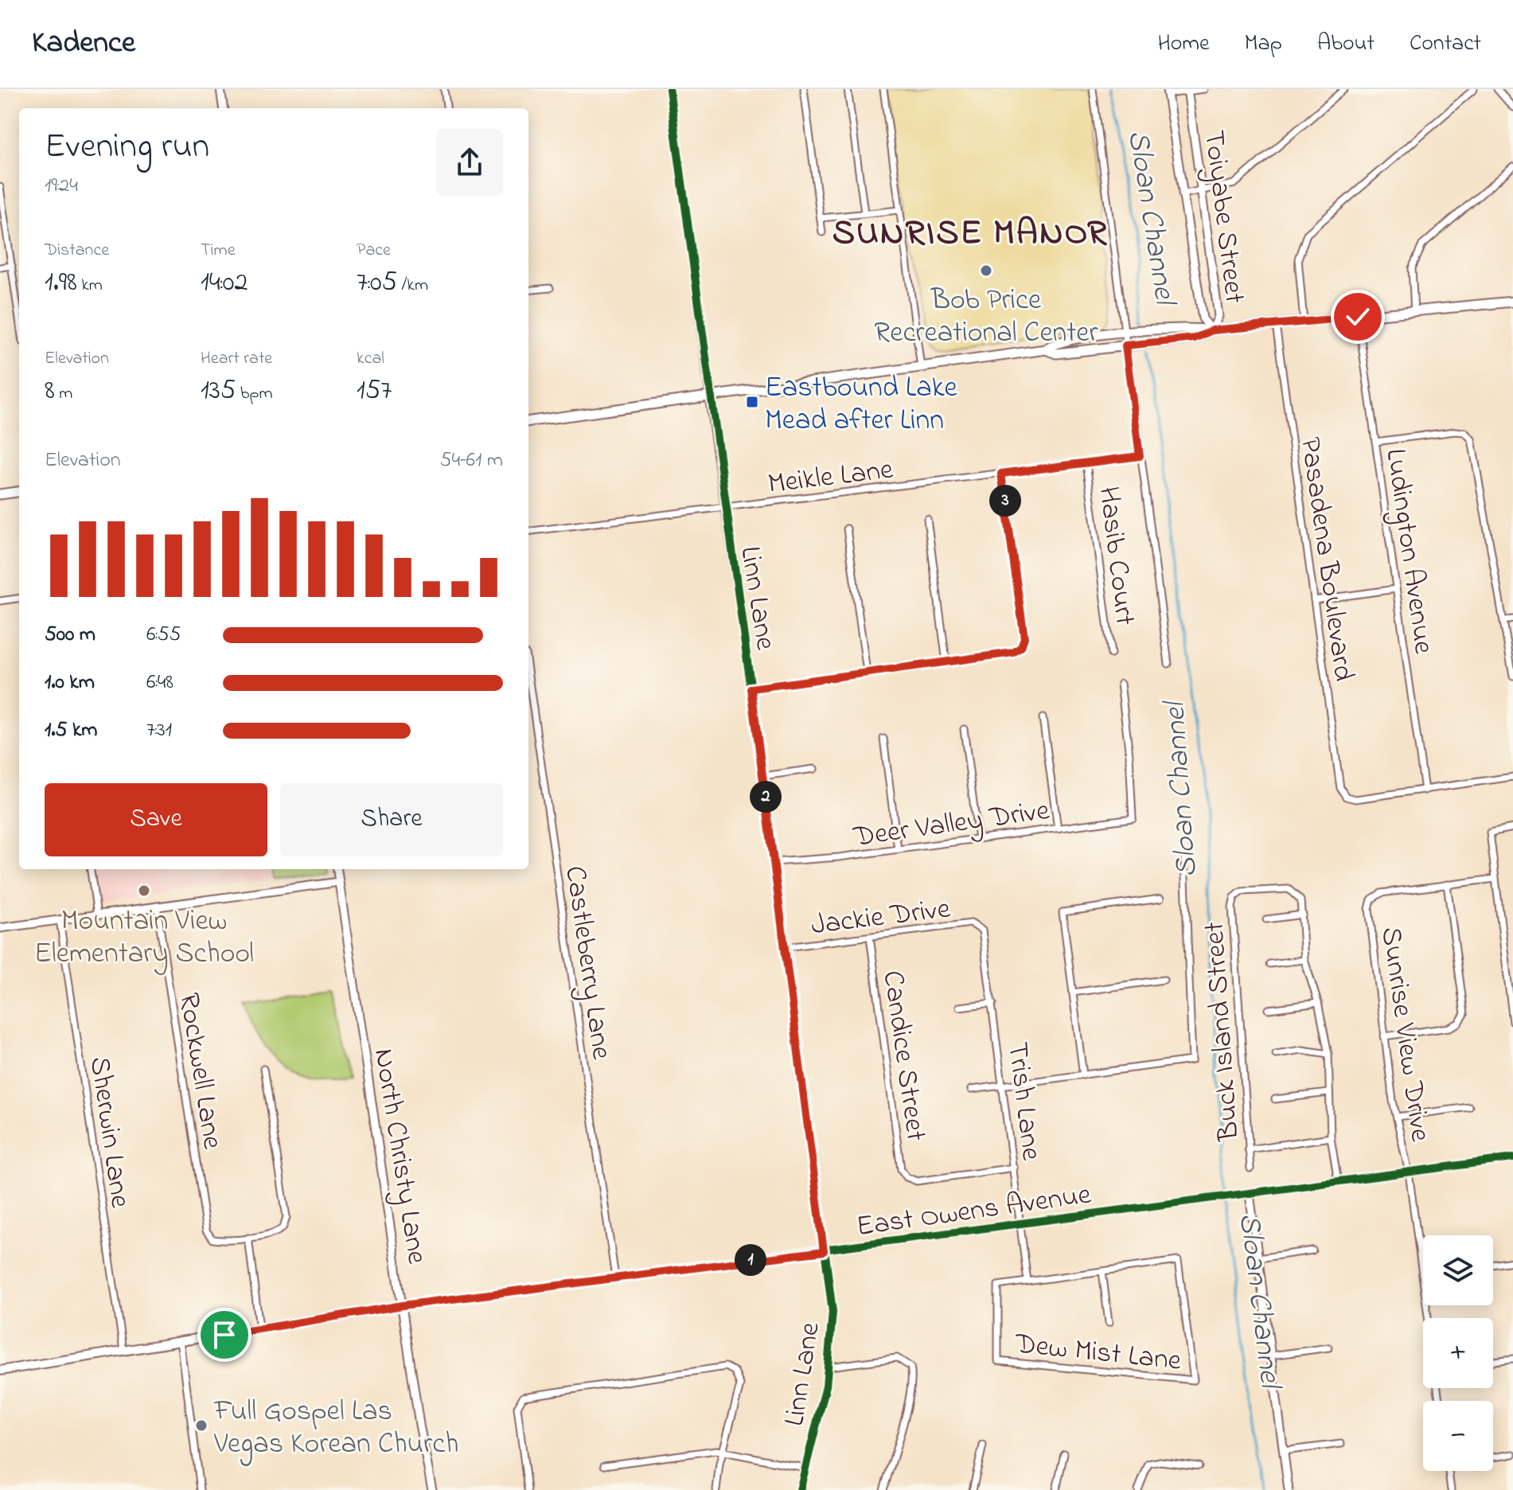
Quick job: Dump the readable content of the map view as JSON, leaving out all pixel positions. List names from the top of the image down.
{
  "streets": {
    "main road": ["East Owens Avenue"],
    "street": [
      "Toiyabe Street",
      "Meikle Lane",
      "Ludington Avenue",
      "Hasib Court",
      "Pasadena Boulevard",
      "Linn Lane",
      "Deer Valley Drive",
      "Jackie Drive",
      "Castleberry Lane",
      "Buck Island Street",
      "Sunrise View Drive",
      "Candice Street",
      "Rockwell Lane",
      "Trish Lane",
      "Sherwin Lane",
      "North Christy Lane",
      "Dew Mist Lane"
    ]
  },
  "crossings": [
    ["Meikle Lane", "Hasib Court"],
    ["Meikle Lane", "Linn Lane"],
    ["Ludington Avenue", "Pasadena Boulevard"],
    ["Linn Lane", "Deer Valley Drive"],
    ["Linn Lane", "Jackie Drive"],
    ["Linn Lane", "East Owens Avenue"],
    ["Jackie Drive", "Candice Street"],
    ["Jackie Drive", "Trish Lane"],
    ["Castleberry Lane", "East Owens Avenue"],
    ["Sunrise View Drive", "East Owens Avenue"],
    ["Candice Street", "Trish Lane"],
    ["Trish Lane", "East Owens Avenue"],
    ["Trish Lane", "Dew Mist Lane"],
    ["Sherwin Lane", "East Owens Avenue"],
    ["North Christy Lane", "East Owens Avenue"]
  ],
  "districts": ["SUNRISE MANOR"],
  "water": ["Sloan Channel"],
  "places": {
    "other": ["Bob Price Recreational Center", "Mountain View Elementary School", "Full Gospel Las Vegas Korean Church"],
    "transit": ["Eastbound Lake Mead after Linn"]
  },
  "page": {
    "header": "Kadence",
    "nav": [
      "Home",
      "Map",
      "About",
      "Contact"
    ],
    "heading": ["Evening run", "19:24"],
    "stats": [
      ["Distance", "1.98 km"],
      ["Time", "14:02"],
      ["Pace", "7:05 /km"],
      ["Elevation", "8 m"],
      ["Heart rate", "135 bpm"],
      ["kcal", "157"]
    ],
    "chart": ["Elevation", "54–61 m"],
    "pins": ["3", "2", "1"],
    "list": [
      {
        "name": "500 m",
        "note": "6:55"
      },
      {
        "name": "1.0 km",
        "note": "6:48"
      },
      {
        "name": "1.5 km",
        "note": "7:31"
      }
    ],
    "buttons": ["Save", "Share"],
    "map_buttons": ["+", "−"]
  }
}
